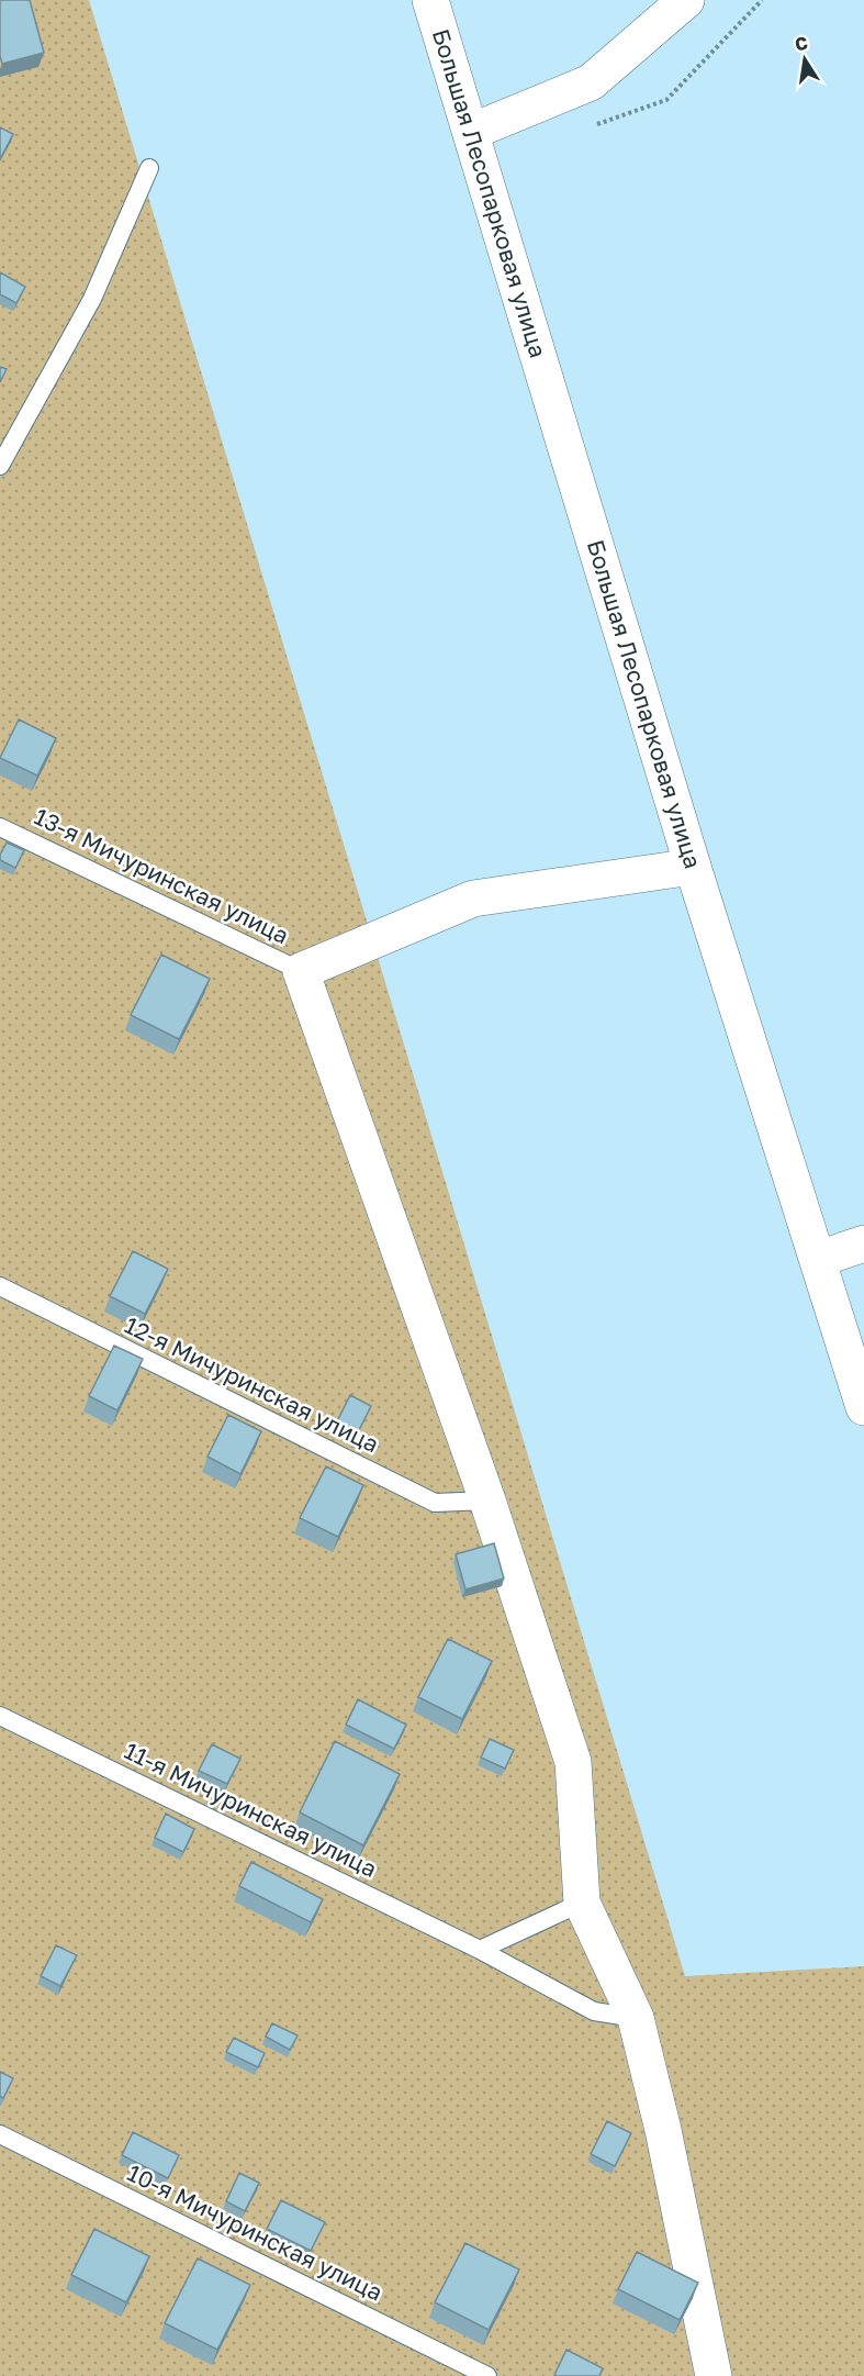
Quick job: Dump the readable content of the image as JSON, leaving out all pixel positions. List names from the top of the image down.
{
  "streets": {
    "street": ["Большая Лесопарковая улица"],
    "lane": [
      "13-я Мичуринская улица",
      "12-я Мичуринская улица",
      "11-я Мичуринская улица",
      "10-я Мичуринская улица"
    ]
  },
  "north": "top"
}
